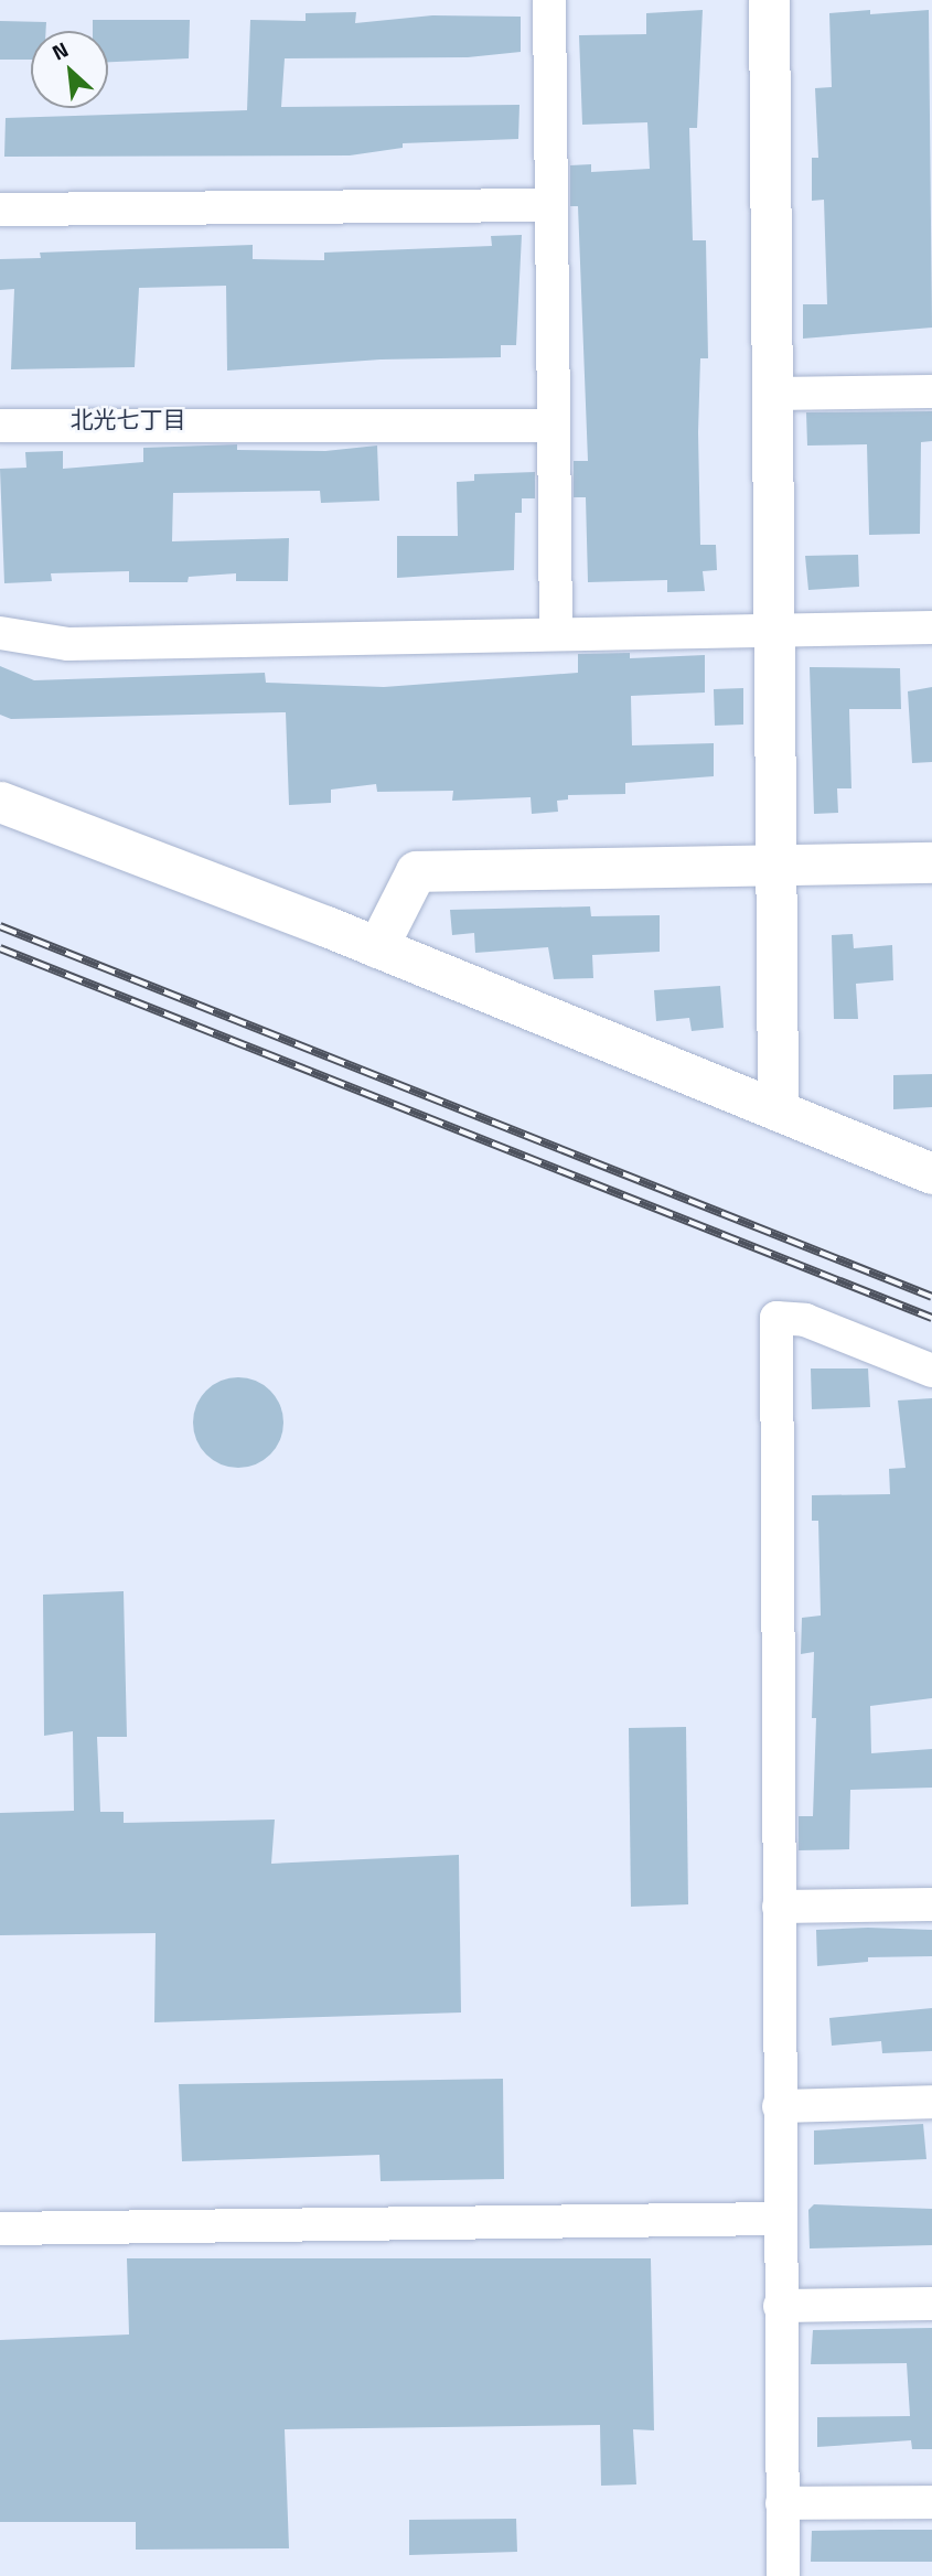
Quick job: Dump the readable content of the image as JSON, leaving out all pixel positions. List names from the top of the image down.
{
  "districts": ["北光七丁目"],
  "north": "top left"
}
